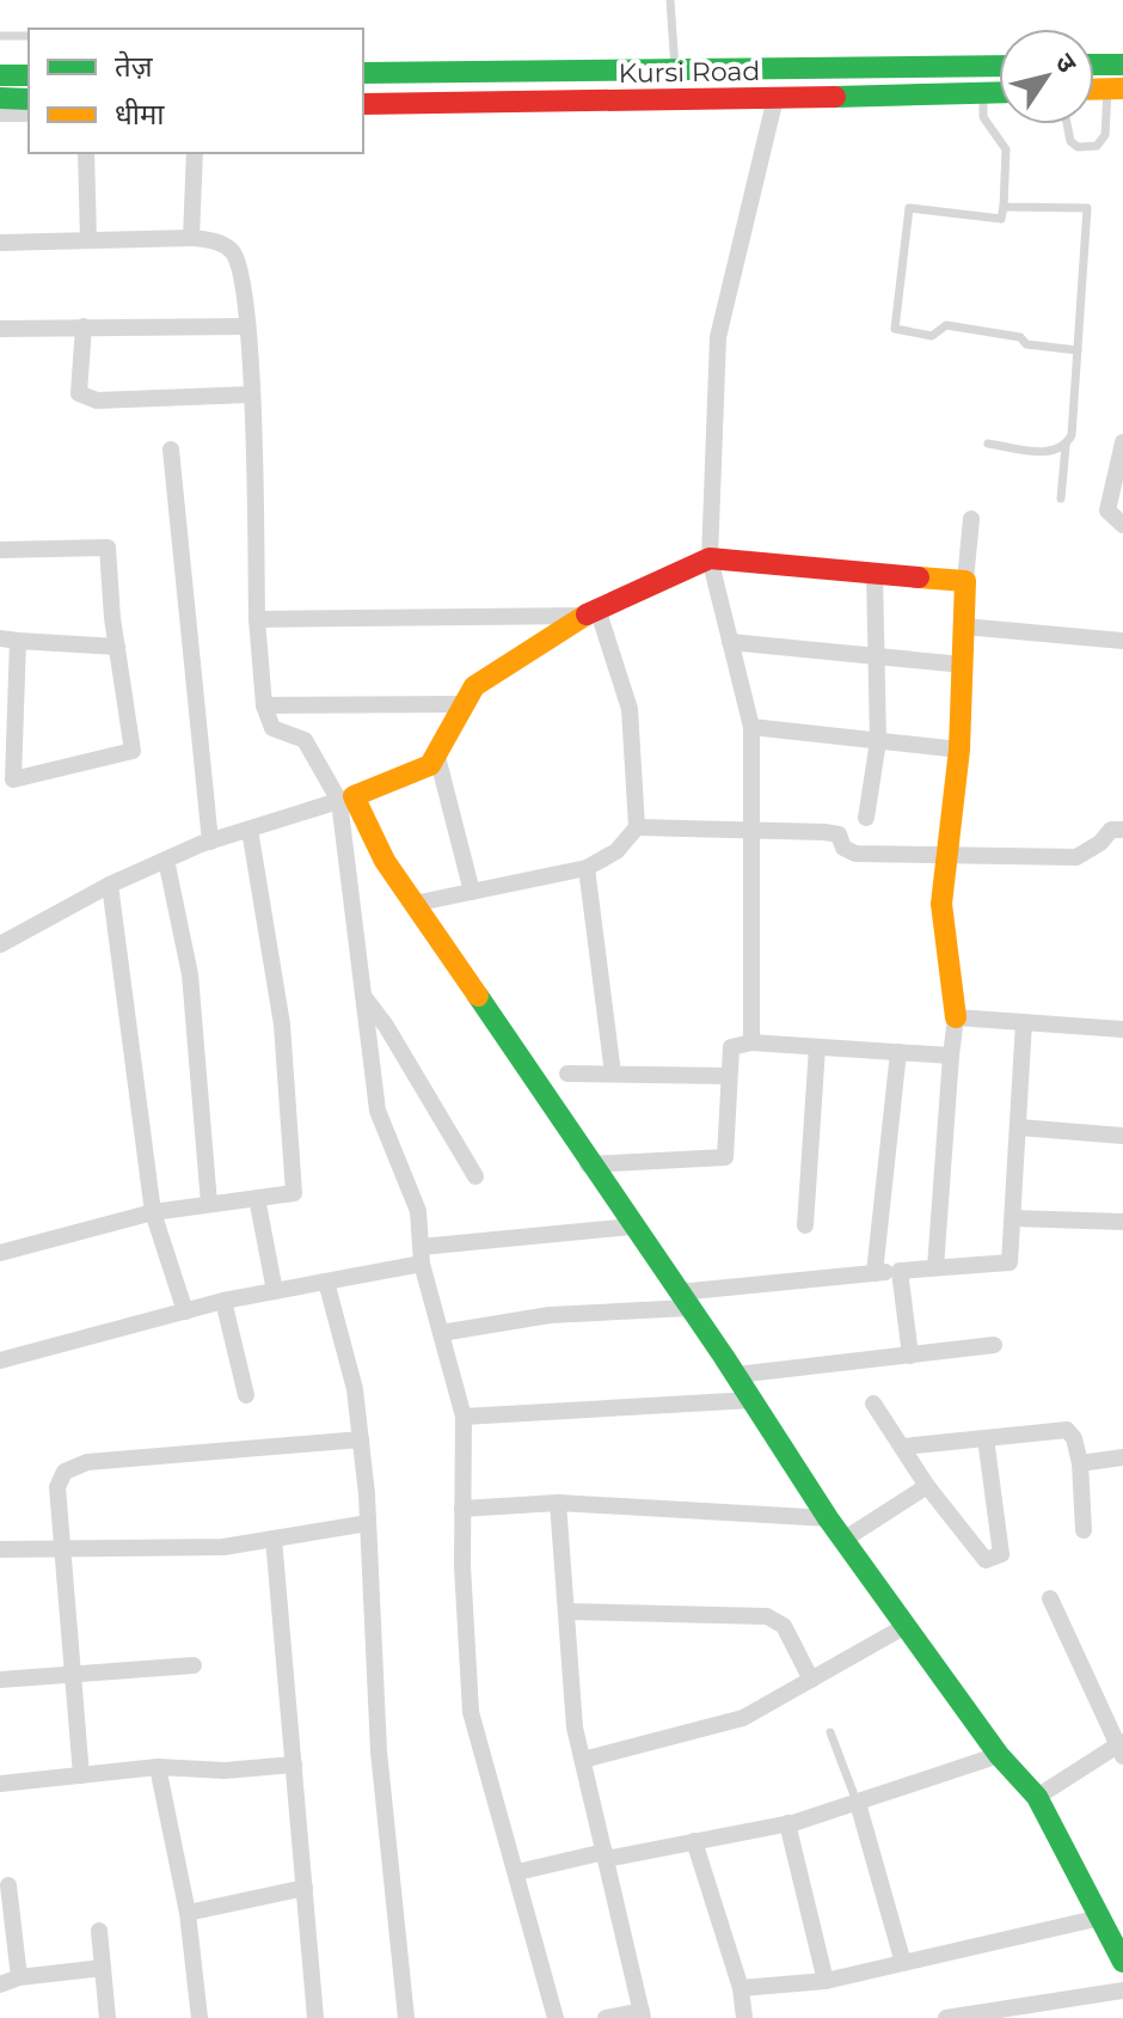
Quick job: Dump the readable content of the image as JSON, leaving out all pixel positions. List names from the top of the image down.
{
  "streets": {
    "street": ["Kursi Road"]
  },
  "legend": ["तेज़", "धीमा"],
  "north": "top right"
}
